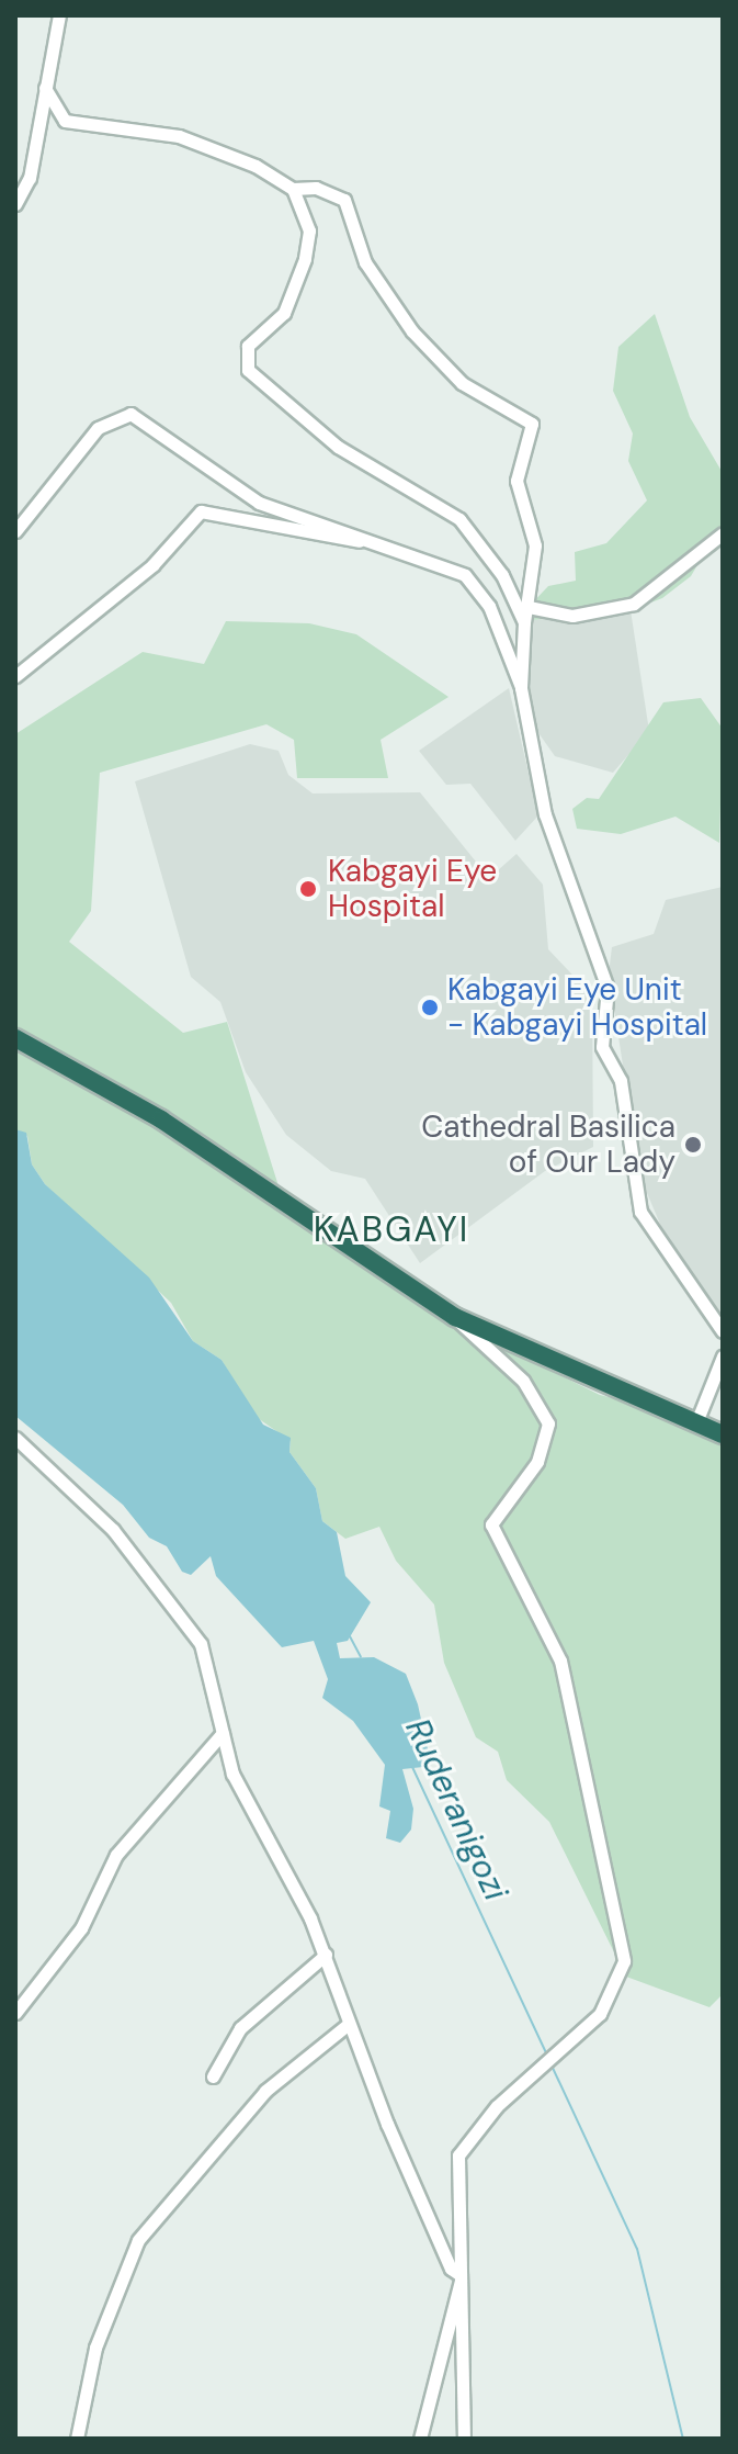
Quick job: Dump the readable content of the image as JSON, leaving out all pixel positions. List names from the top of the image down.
{
  "districts": ["KABGAYI"],
  "water": ["Ruderanigozi"],
  "places": ["Kabgayi Eye Hospital", "Kabgayi Eye Unit - Kabgayi Hospital", "Cathedral Basilica of Our Lady"]
}
